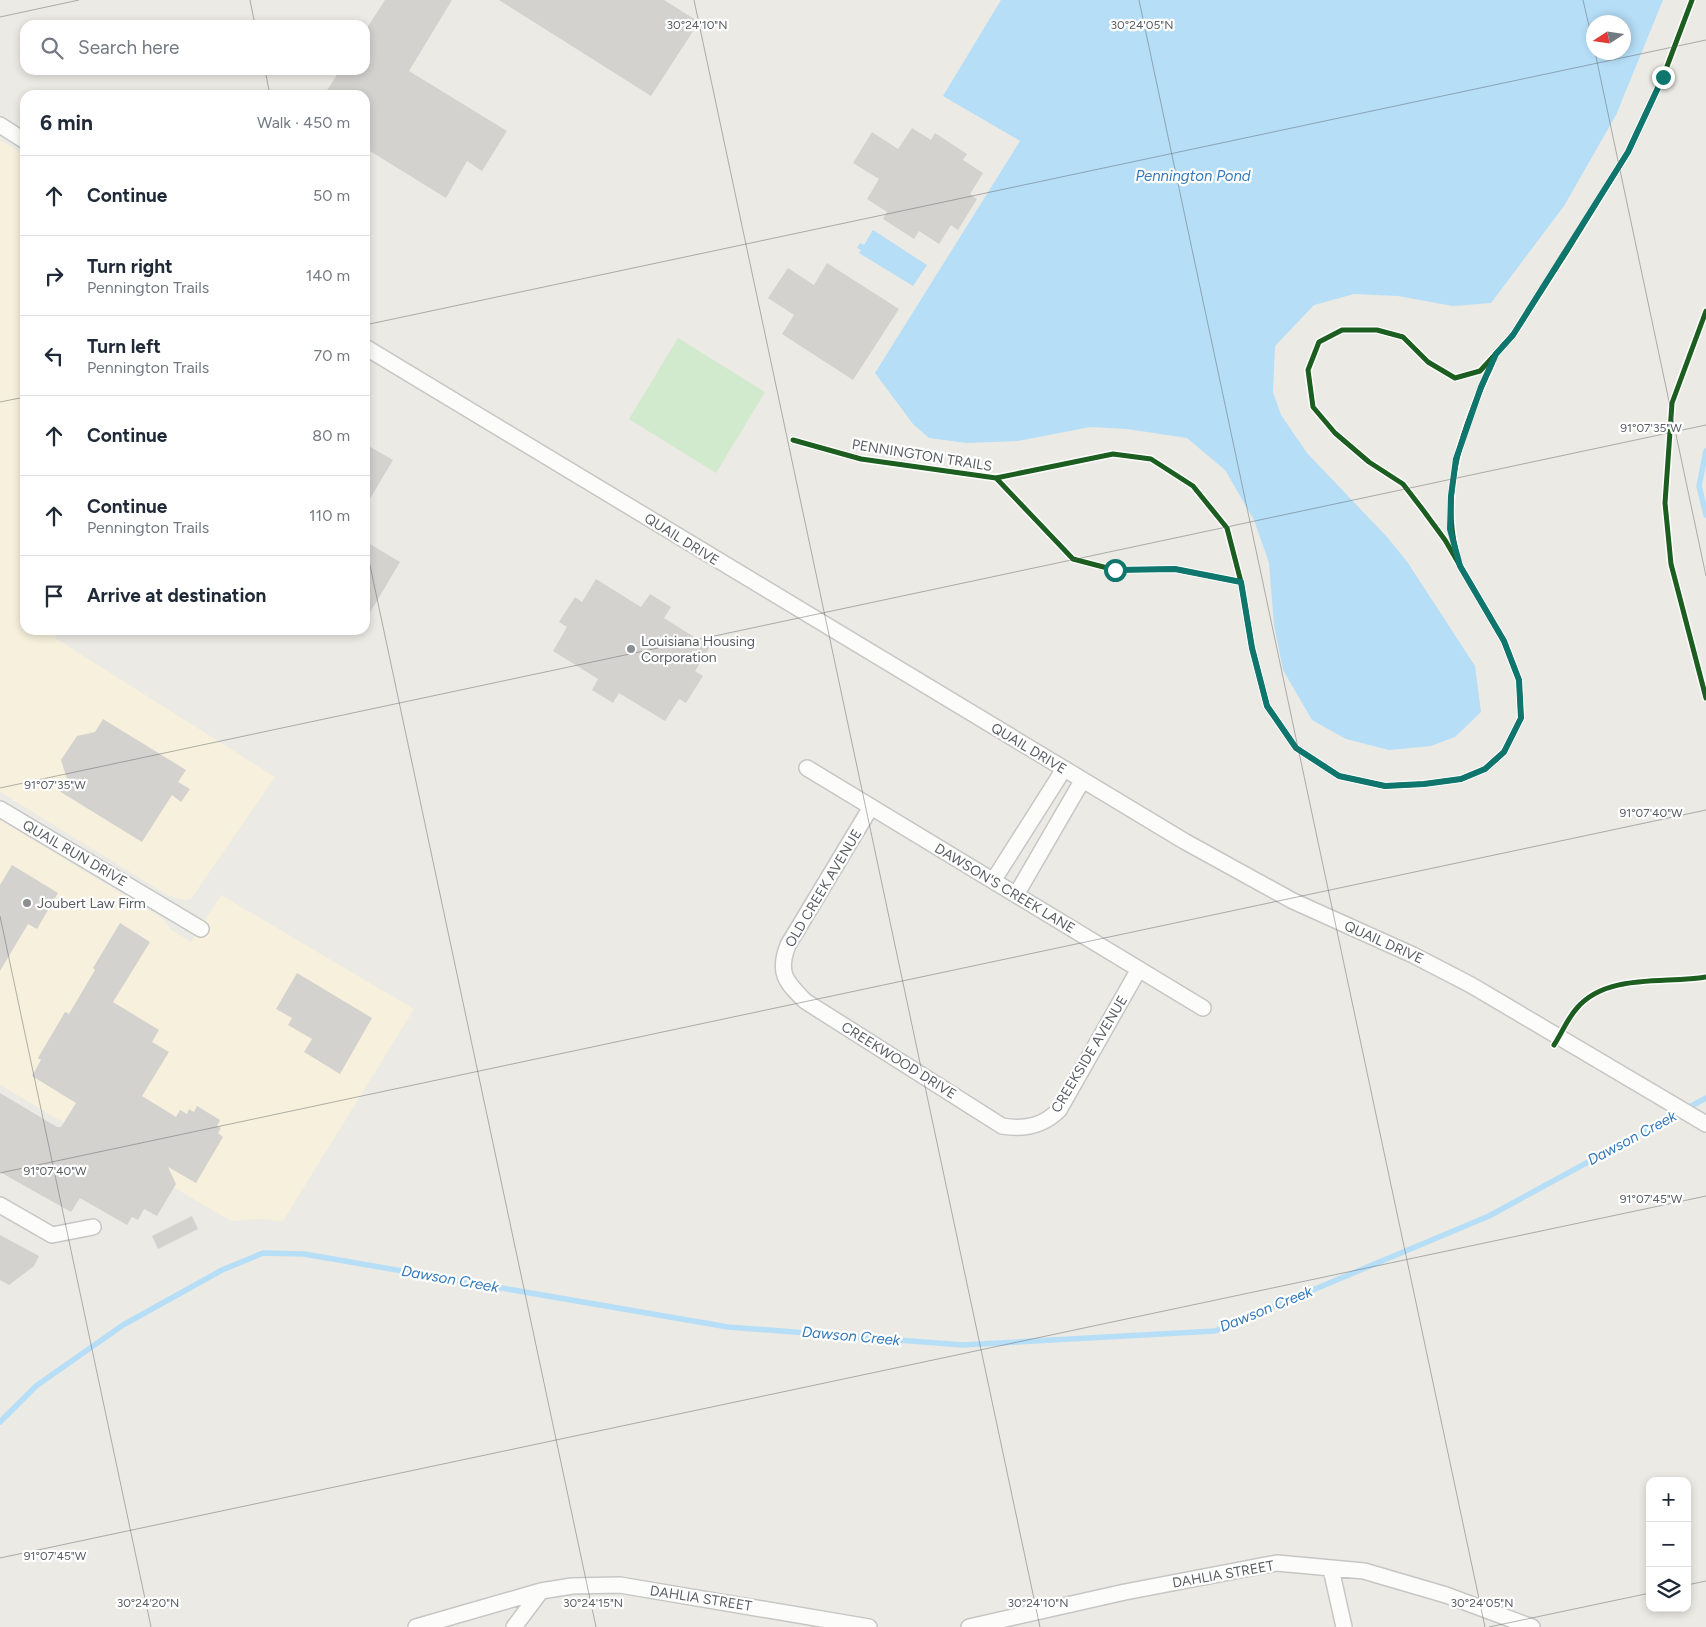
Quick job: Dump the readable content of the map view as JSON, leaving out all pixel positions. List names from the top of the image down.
{
  "streets": {
    "street": [
      "QUAIL DRIVE",
      "QUAIL RUN DRIVE",
      "OLD CREEK AVENUE",
      "DAWSON'S CREEK LANE",
      "CREEKSIDE AVENUE",
      "CREEKWOOD DRIVE",
      "DAHLIA STREET"
    ],
    "cycle path": ["PENNINGTON TRAILS"]
  },
  "crossings": [
    ["OLD CREEK AVENUE", "DAWSON'S CREEK LANE"],
    ["OLD CREEK AVENUE", "CREEKWOOD DRIVE"],
    ["DAWSON'S CREEK LANE", "CREEKSIDE AVENUE"],
    ["CREEKSIDE AVENUE", "CREEKWOOD DRIVE"]
  ],
  "water": ["Pennington Pond", "Dawson Creek"],
  "places": ["Louisiana Housing Corporation", "Joubert Law Firm"],
  "north": "left",
  "page": {
    "search": "Search here",
    "heading": ["6 min", "Walk · 450 m"],
    "list": [
      ["Continue", "50 m"],
      ["Turn right", "Pennington Trails", "140 m"],
      ["Turn left", "Pennington Trails", "70 m"],
      ["Continue", "80 m"],
      ["Continue", "Pennington Trails", "110 m"],
      "Arrive at destination"
    ],
    "map_buttons": ["+", "−"]
  },
  "coordinates": [
    "30°24'10\"N",
    "30°24'05\"N",
    "91°07'35\"W",
    "91°07'40\"W",
    "91°07'45\"W",
    "30°24'20\"N",
    "30°24'15\"N"
  ]
}
